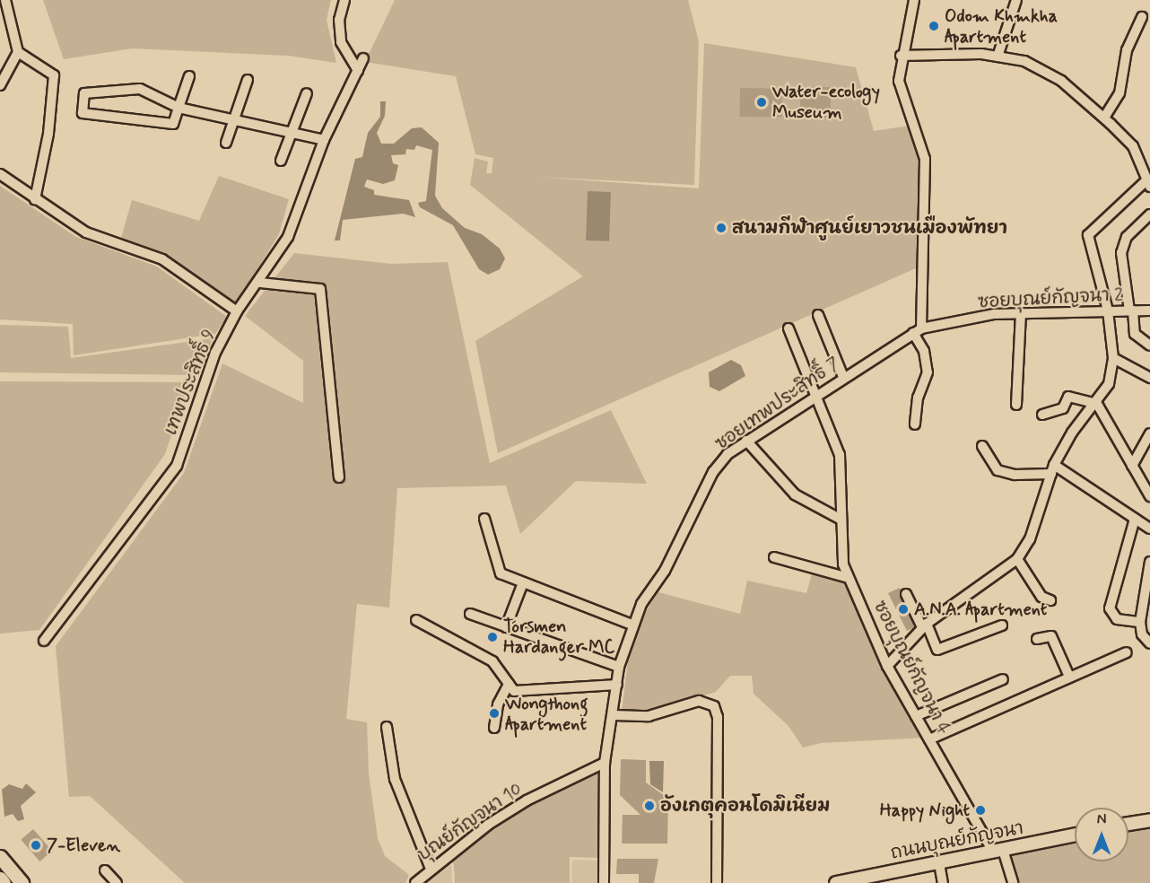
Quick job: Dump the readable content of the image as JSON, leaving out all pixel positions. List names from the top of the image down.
{
  "streets": {
    "street": [
      "ซอยบุณย์กัญจนา 2",
      "เทพประสิทธิ์ 9",
      "ซอยเทพประสิทธิ์ 7",
      "ซอยบุณย์กัญจนา 4",
      "บุณย์กัญจนา 10",
      "ถนนบุณย์กัญจนา"
    ]
  },
  "crossings": [
    ["ซอยบุณย์กัญจนา 2", "ซอยเทพประสิทธิ์ 7"],
    ["ซอยเทพประสิทธิ์ 7", "ซอยบุณย์กัญจนา 4"],
    ["ซอยเทพประสิทธิ์ 7", "บุณย์กัญจนา 10"],
    ["ซอยบุณย์กัญจนา 4", "ถนนบุณย์กัญจนา"]
  ],
  "places": [
    "Odom Khmkha Apartment",
    "Water-ecology Museum",
    "สนามกีฬาศูนย์เยาวชนเมืองพัทยา",
    "A.N.A. Apartment",
    "Torsmen Hardanger MC",
    "Wongthong Apartment",
    "อังเกตุคอนโดมิเนียม",
    "Happy Night",
    "7-Eleven"
  ],
  "north": "top"
}
